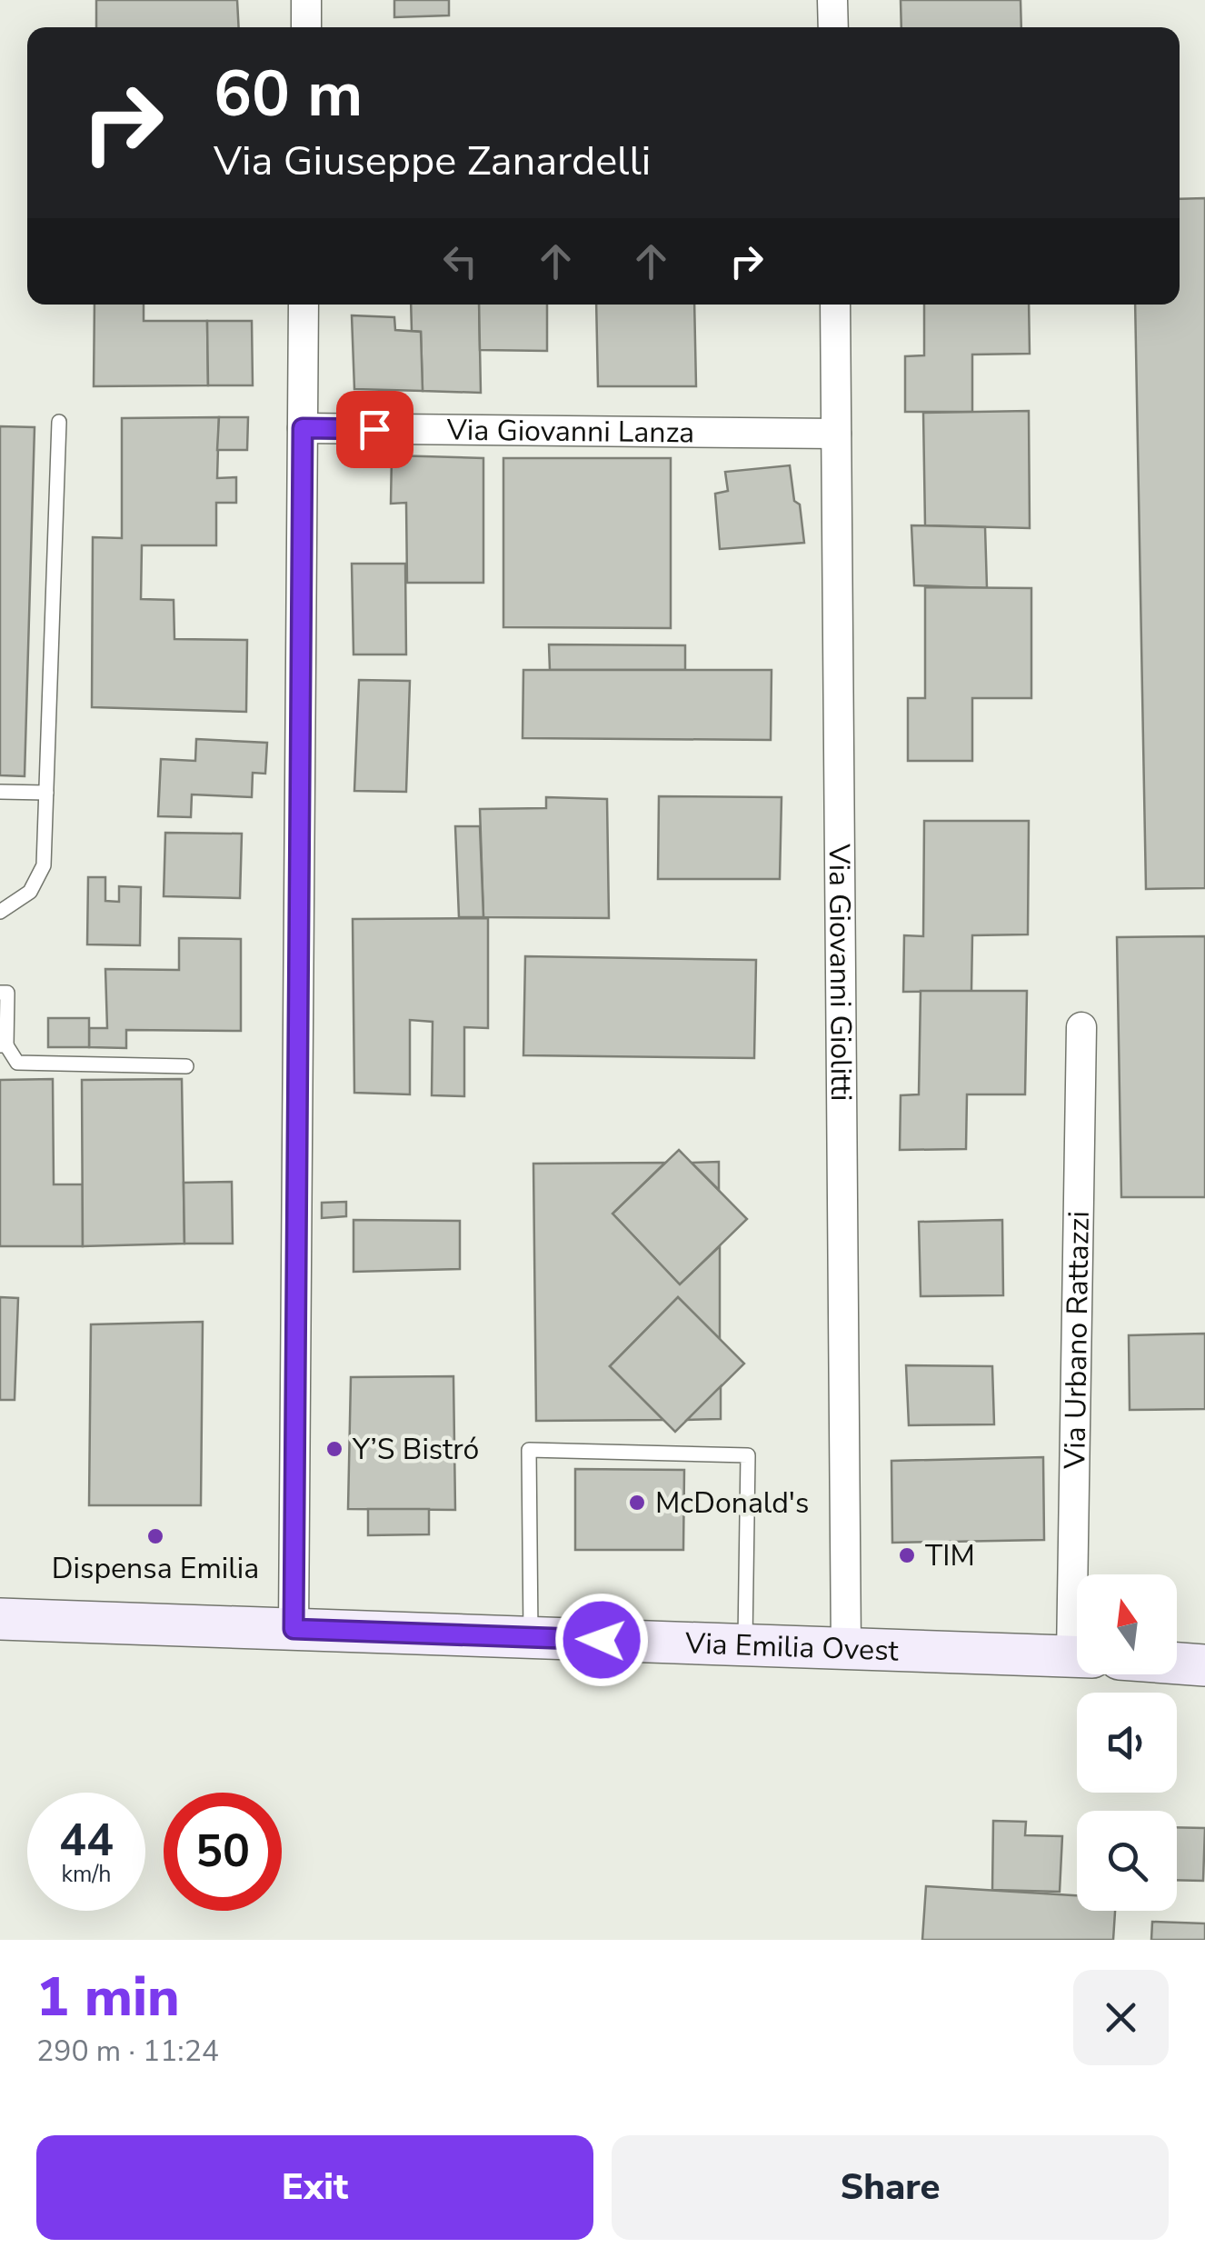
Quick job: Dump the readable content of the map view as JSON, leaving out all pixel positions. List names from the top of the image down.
{
  "streets": {
    "main road": ["Via Emilia Ovest"],
    "street": ["Via Giovanni Lanza", "Via Giovanni Giolitti", "Via Urbano Rattazzi"]
  },
  "crossings": [
    ["Via Giovanni Lanza", "Via Giovanni Giolitti"],
    ["Via Giovanni Giolitti", "Via Emilia Ovest"]
  ],
  "places": [
    "Y’S Bistró",
    "McDonald's",
    "Dispensa Emilia",
    "TIM"
  ],
  "north": "top",
  "page": {
    "turn": ["60 m", "Via Giuseppe Zanardelli"],
    "speed": "44 km/h",
    "limit": "50",
    "heading": ["1 min", "290 m · 11:24"],
    "buttons": ["Exit", "Share"]
  }
}
